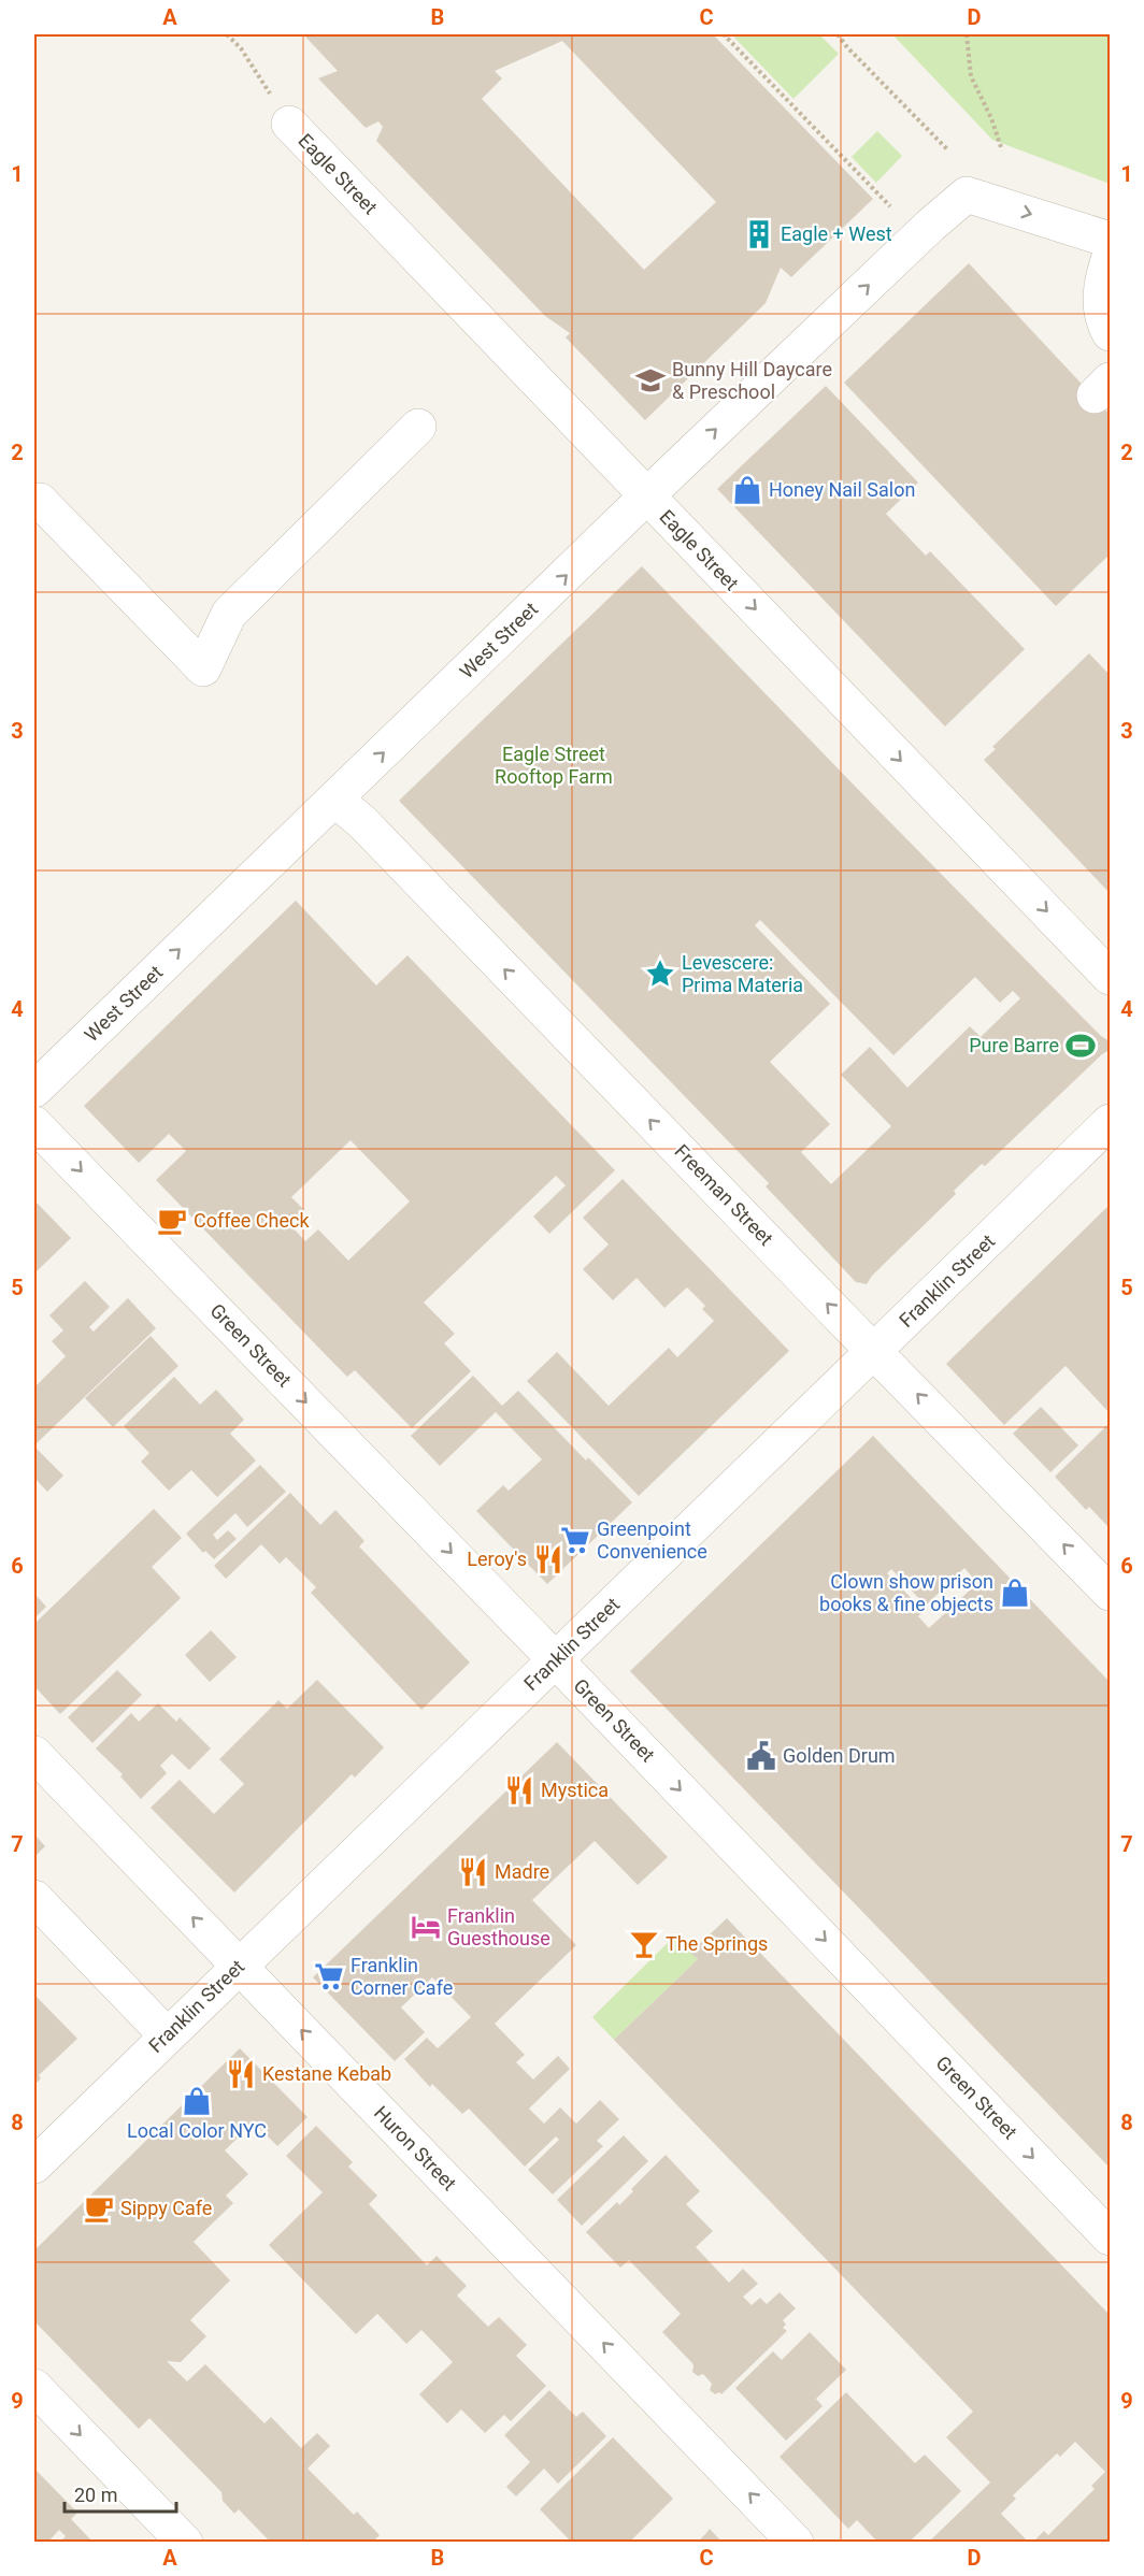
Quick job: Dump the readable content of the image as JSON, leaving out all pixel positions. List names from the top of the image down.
{
  "streets": {
    "street": [
      "Eagle Street",
      "West Street",
      "Freeman Street",
      "Franklin Street",
      "Green Street",
      "Huron Street"
    ]
  },
  "crossings": [
    ["Eagle Street", "West Street"],
    ["West Street", "Freeman Street"],
    ["Freeman Street", "Franklin Street"],
    ["Franklin Street", "Green Street"],
    ["Franklin Street", "Huron Street"]
  ],
  "one_way": [
    "Eagle Street",
    "West Street",
    "Freeman Street",
    "Green Street",
    "Huron Street"
  ],
  "parks": ["Eagle Street Rooftop Farm"],
  "places": {
    "building": ["Eagle + West"],
    "school or university": ["Bunny Hill Daycare & Preschool"],
    "shop": ["Honey Nail Salon", "Clown show prison books & fine objects", "Local Color NYC"],
    "place": ["Levescere: Prima Materia"],
    "sports": ["Pure Barre"],
    "cafe": ["Coffee Check", "Sippy Cafe"],
    "supermarket": ["Greenpoint Convenience", "Franklin Corner Cafe"],
    "restaurant": [
      "Leroy's",
      "Mystica",
      "Madre",
      "Kestane Kebab"
    ],
    "public building": ["Golden Drum"],
    "hotel": ["Franklin Guesthouse"],
    "bar": ["The Springs"]
  },
  "scale_bar": "20 m",
  "grid": {
    "columns": [
      "A",
      "B",
      "C",
      "D"
    ],
    "rows": [
      "1",
      "2",
      "3",
      "4",
      "5",
      "6",
      "7",
      "8",
      "9"
    ]
  }
}
